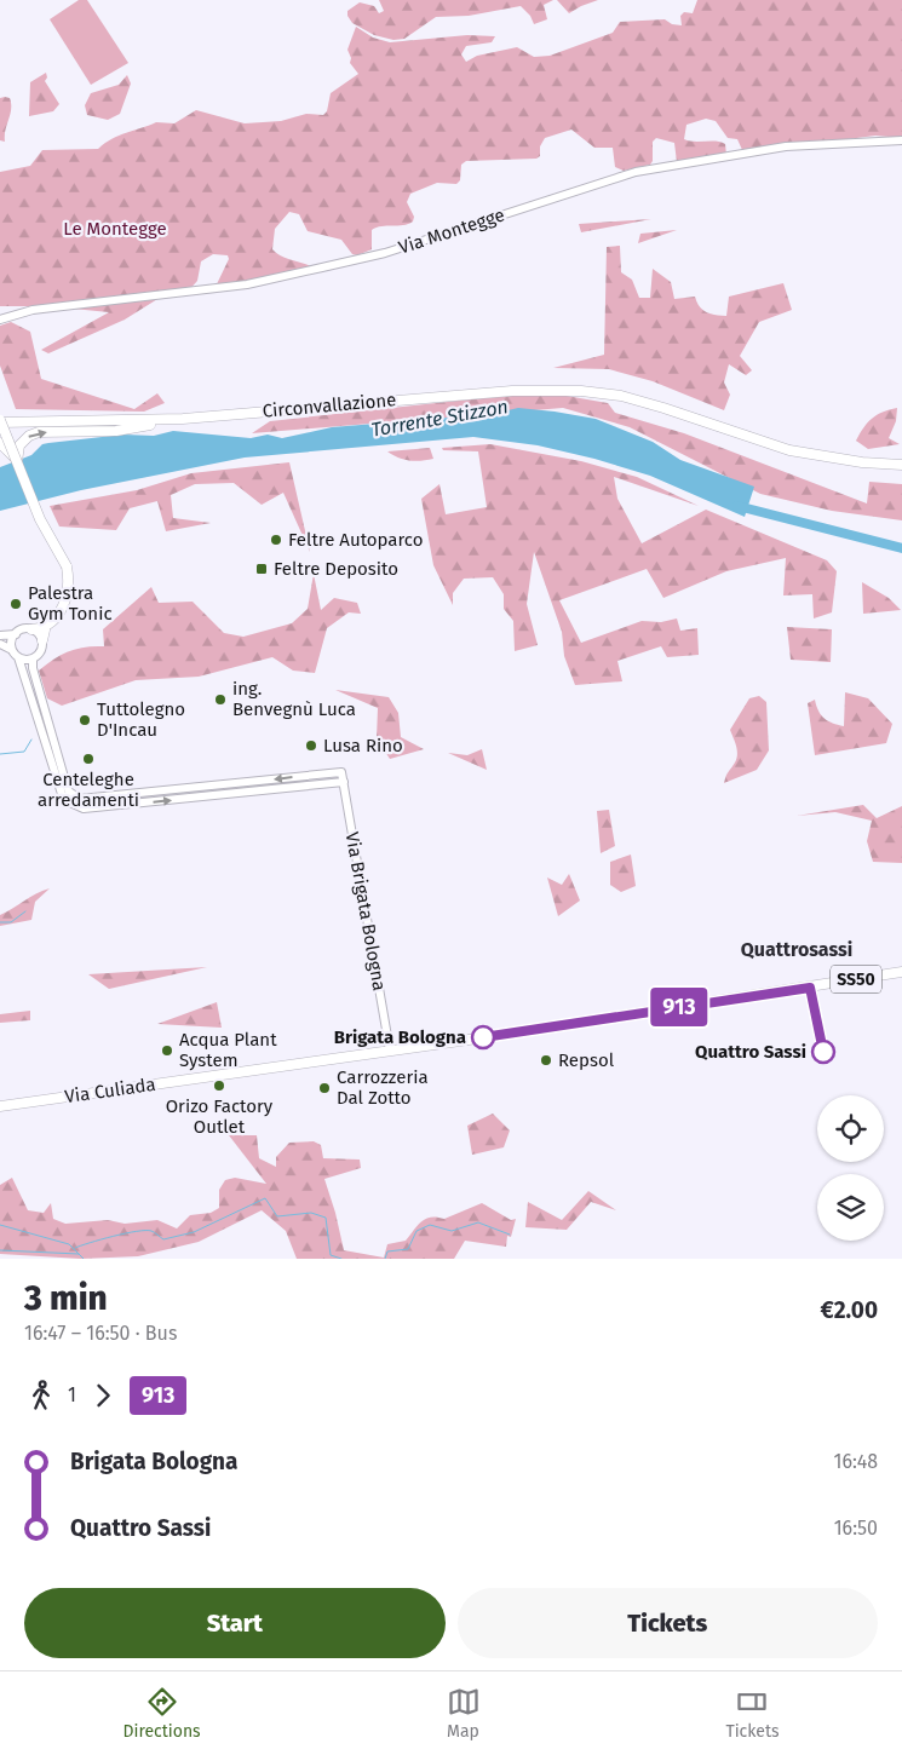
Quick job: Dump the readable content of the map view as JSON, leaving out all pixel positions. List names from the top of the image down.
{
  "streets": {
    "main road": ["Circonvallazione", "SS50", "Via Culiada"],
    "street": ["Via Montegge", "Via Brigata Bologna"]
  },
  "crossings": [
    ["Via Brigata Bologna", "Via Culiada"]
  ],
  "districts": ["Quattrosassi"],
  "water": ["Torrente Stizzon"],
  "parks": ["Le Montegge"],
  "places": {
    "other": [
      "Feltre Autoparco",
      "Palestra Gym Tonic",
      "ing. Benvegnù Luca",
      "Tuttolegno D'Incau",
      "Lusa Rino",
      "Centeleghe arredamenti",
      "Brigata Bologna",
      "Acqua Plant System",
      "Quattro Sassi",
      "Repsol",
      "Orizo Factory Outlet",
      "Carrozzeria Dal Zotto"
    ],
    "transit": ["Feltre Deposito"]
  },
  "lines": ["bus line 913"],
  "page": {
    "on_map": "913",
    "heading": ["3 min", "16:47 – 16:50 · Bus", "€2.00"],
    "legs": ["1", "913"],
    "list": [
      {
        "name": "Brigata Bologna",
        "value": "16:48"
      },
      {
        "name": "Quattro Sassi",
        "value": "16:50"
      }
    ],
    "buttons": ["Start", "Tickets"],
    "tabs": ["Directions", "Map", "Tickets"]
  }
}
